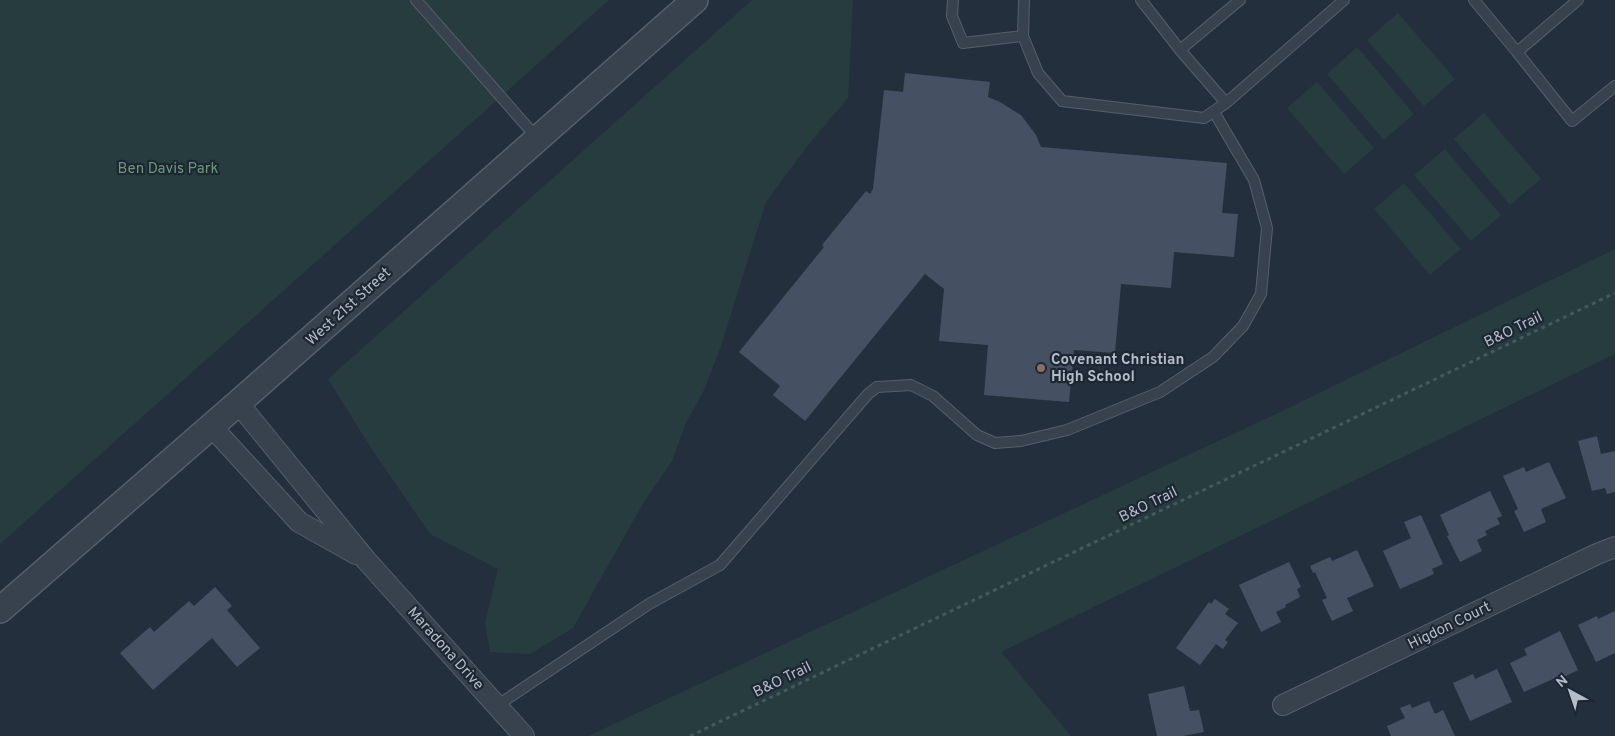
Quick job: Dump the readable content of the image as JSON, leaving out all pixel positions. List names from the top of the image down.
{
  "streets": {
    "street": ["West 21st Street", "Higdon Court", "Maradona Drive"],
    "path": ["B&O Trail"]
  },
  "crossings": [
    ["West 21st Street", "Maradona Drive"]
  ],
  "parks": ["Ben Davis Park"],
  "places": ["Covenant Christian High School"],
  "north": "top left"
}
